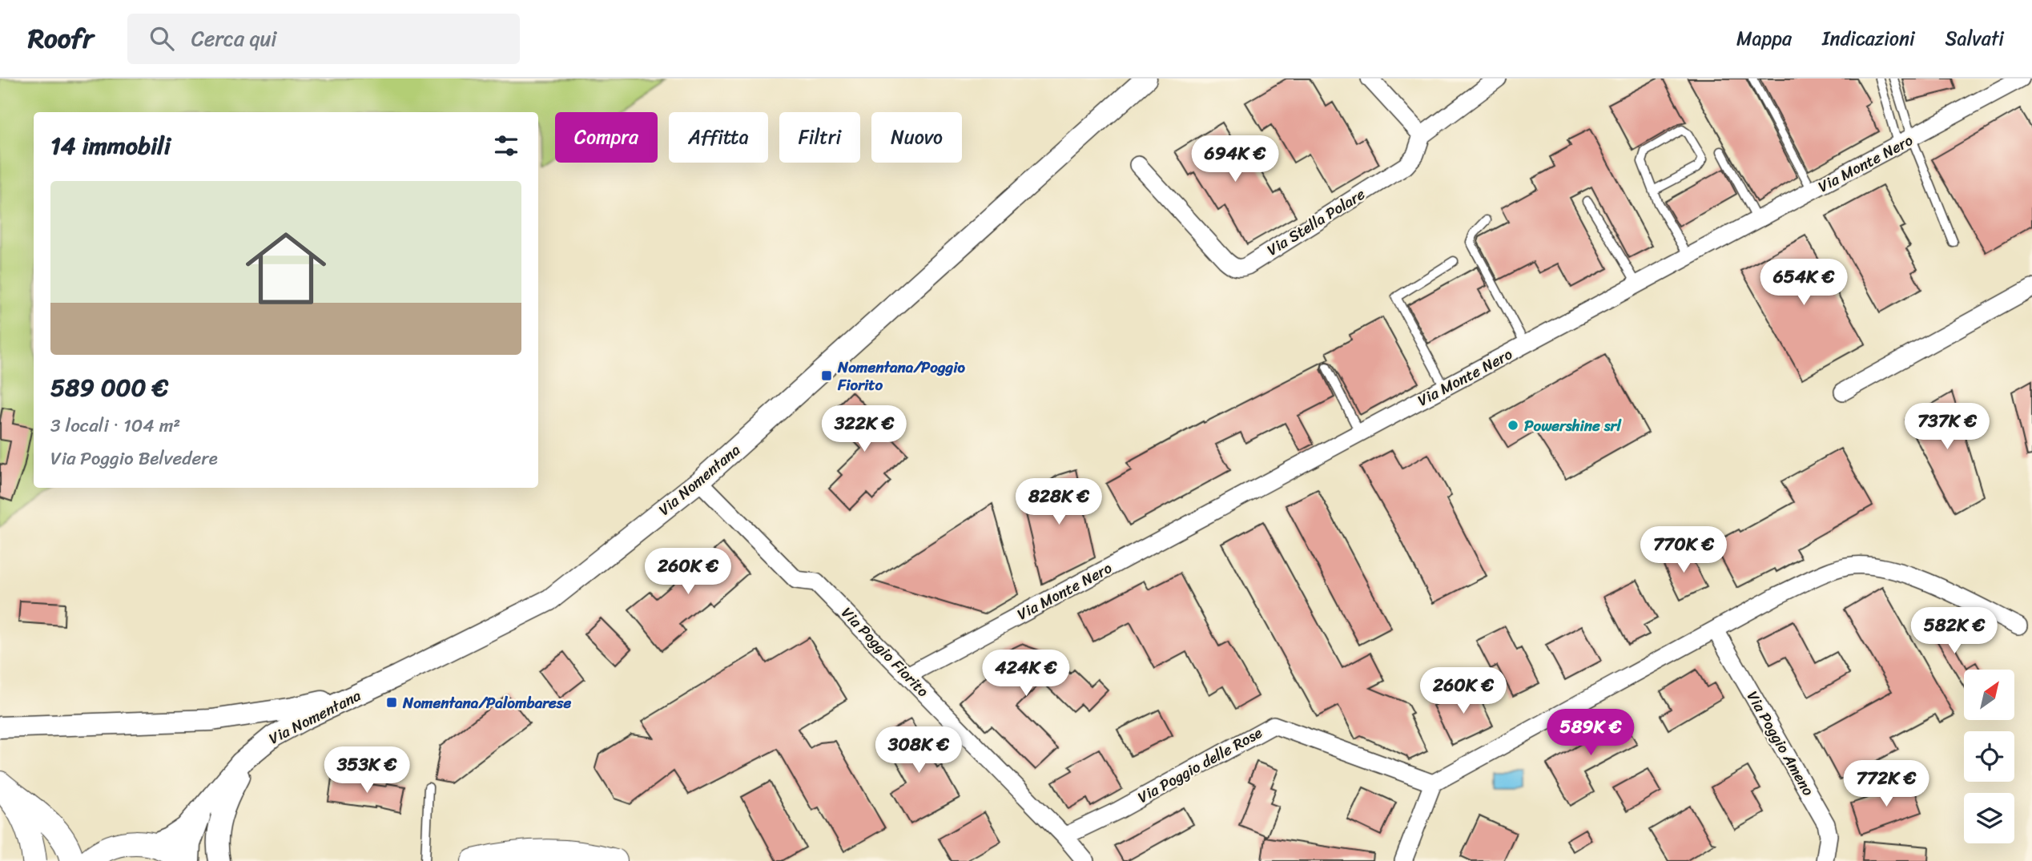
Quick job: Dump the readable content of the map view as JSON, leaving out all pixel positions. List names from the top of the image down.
{
  "streets": {
    "street": [
      "Via Monte Nero",
      "Via Stella Polare",
      "Via Nomentana",
      "Via Poggio Fiorito",
      "Via Poggio Ameno",
      "Via Poggio delle Rose"
    ]
  },
  "crossings": [
    ["Via Monte Nero", "Via Poggio Fiorito"],
    ["Via Nomentana", "Via Poggio Fiorito"],
    ["Via Poggio Fiorito", "Via Poggio delle Rose"]
  ],
  "places": {
    "transit": ["Nomentana/Poggio Fiorito", "Nomentana/Palombarese"],
    "other": ["Powershine srl"]
  },
  "north": "top right",
  "page": {
    "header": "Roofr",
    "search": "Cerca qui",
    "nav": ["Mappa", "Indicazioni", "Salvati"],
    "chip": [
      "Compra",
      "Affitta",
      "Filtri",
      "Nuovo"
    ],
    "heading": "14 immobili",
    "price": [
      "694K €",
      "654K €",
      "737K €",
      "322K €",
      "828K €",
      "770K €",
      "260K €",
      "582K €",
      "424K €",
      "260K €",
      "589K €",
      "308K €",
      "353K €",
      "772K €"
    ],
    "list": [
      {
        "name": "589 000 €",
        "note": "3 locali · 104 m² · Via Poggio Belvedere"
      }
    ]
  }
}
